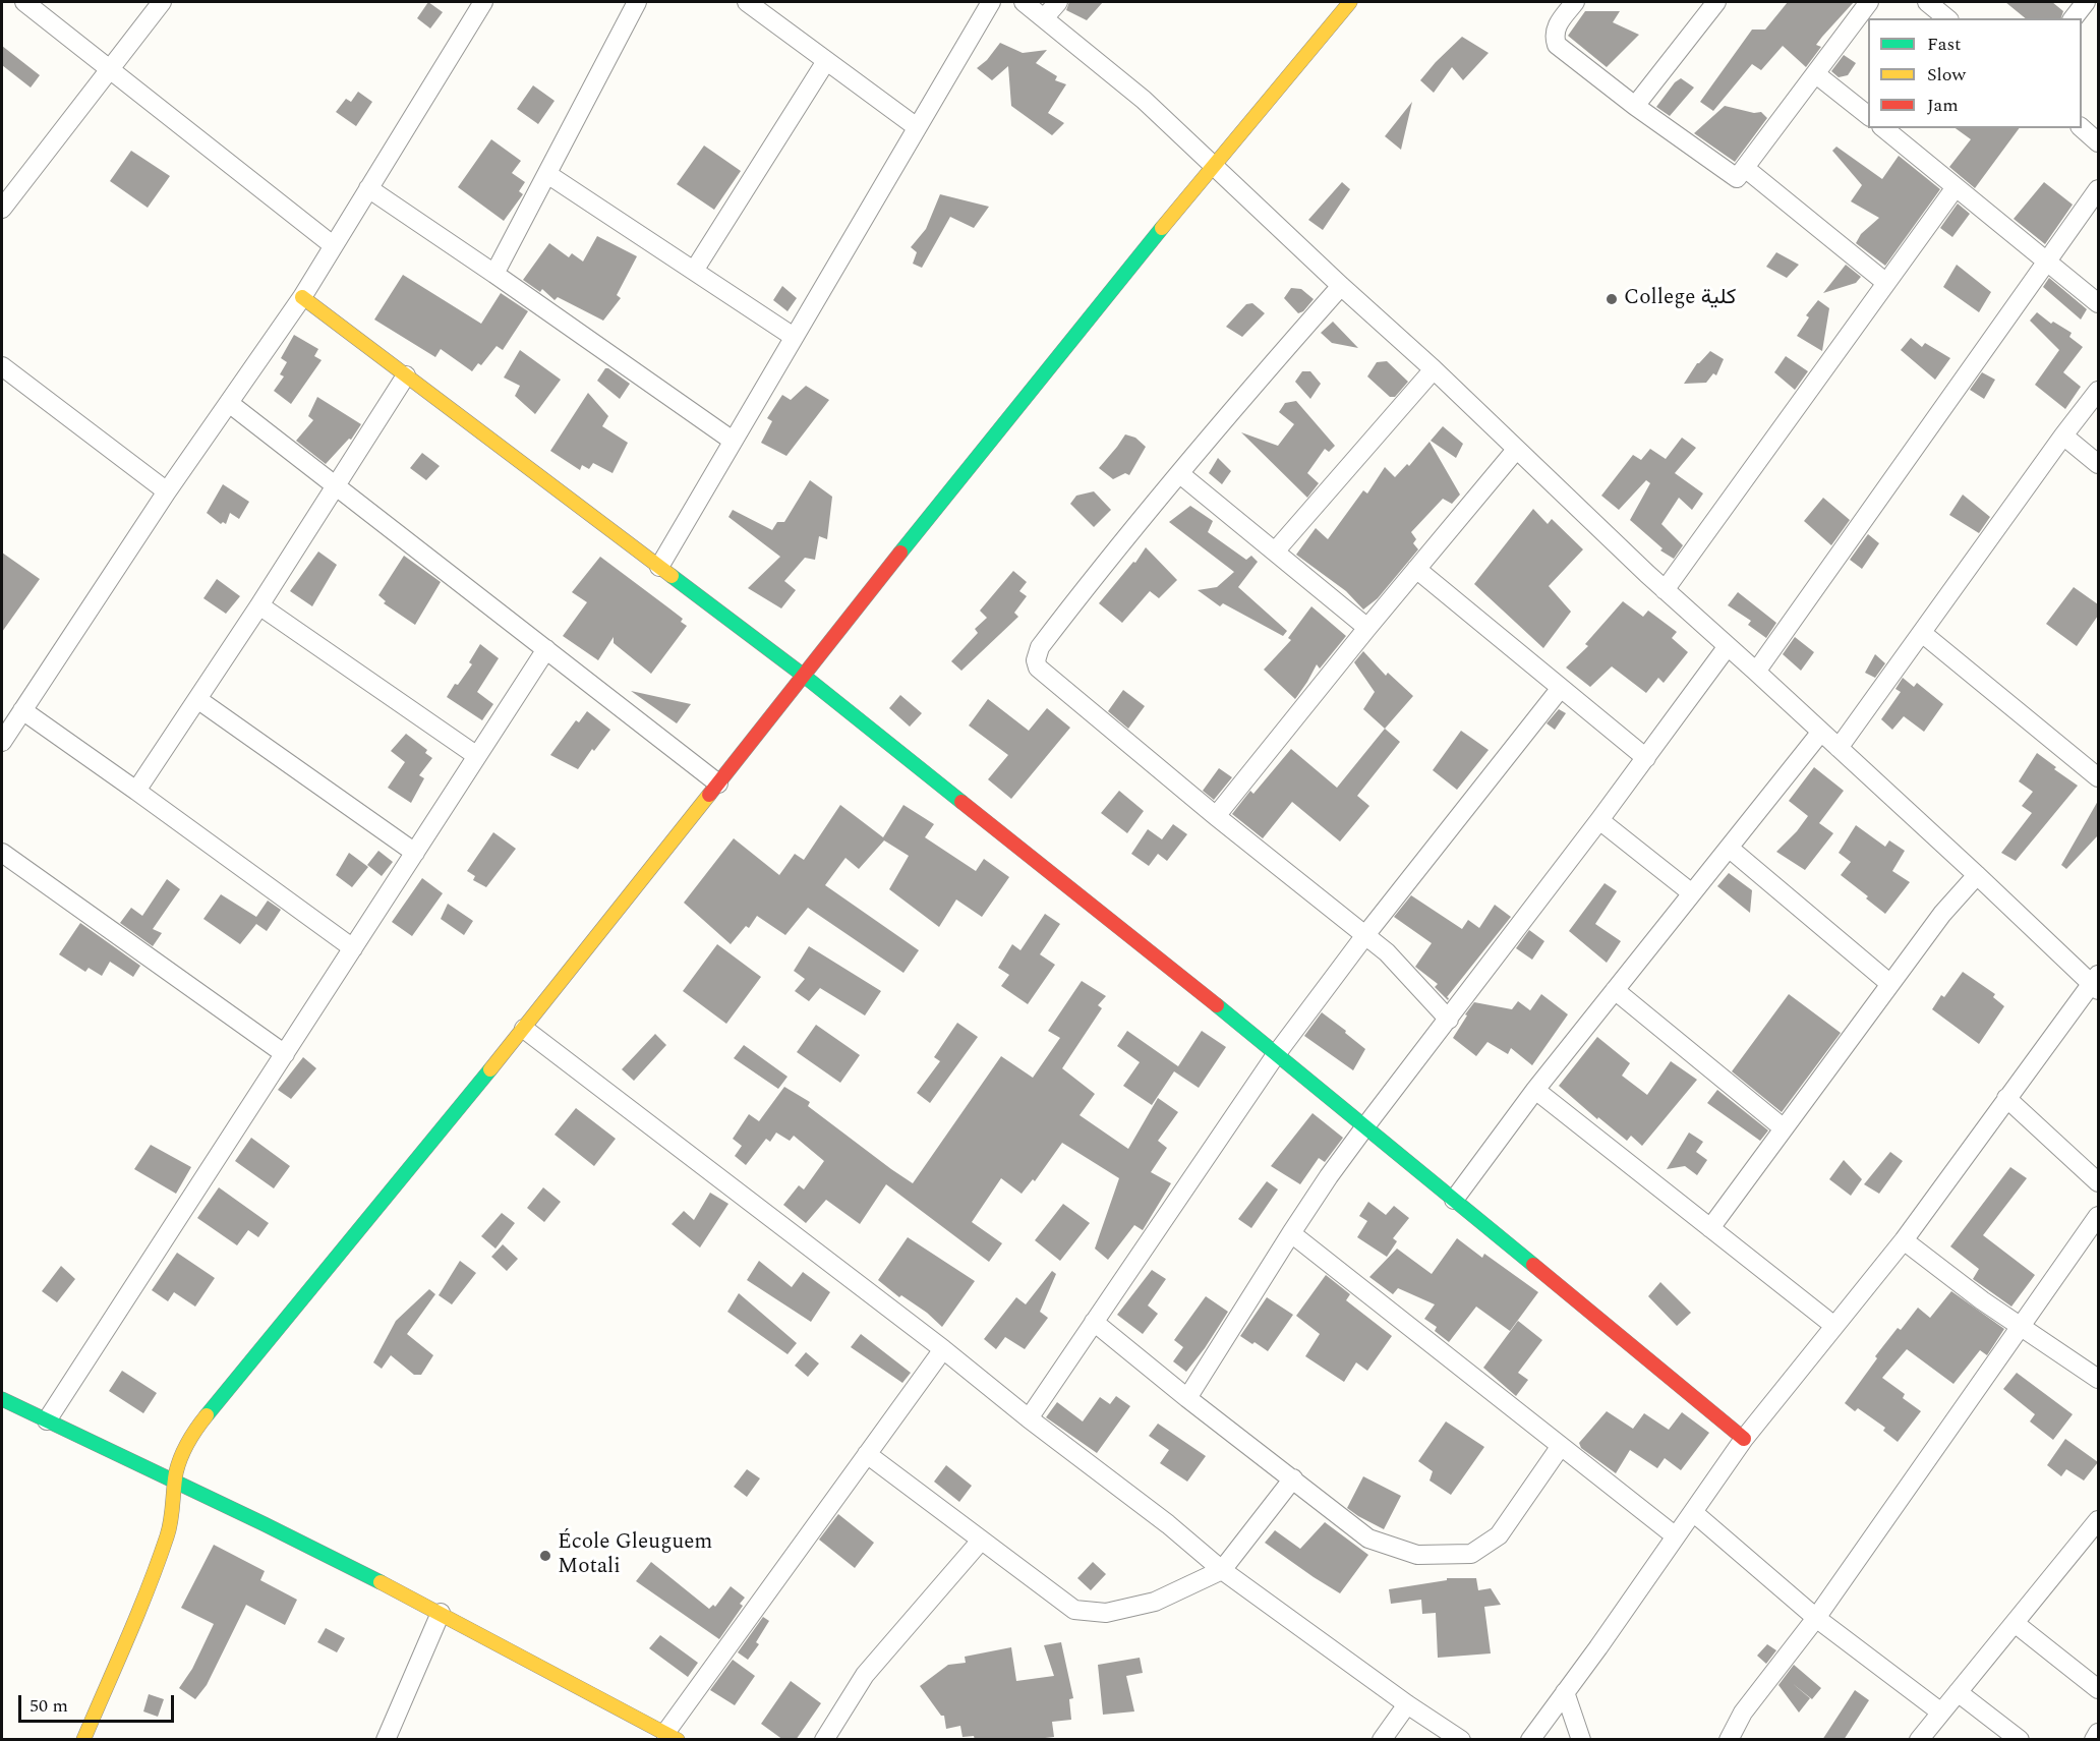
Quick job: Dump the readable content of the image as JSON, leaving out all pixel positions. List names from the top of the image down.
{
  "places": ["College كلية", "École Gleuguem Motali"],
  "legend": ["Fast", "Slow", "Jam"],
  "scale_bar": "50 m"
}
